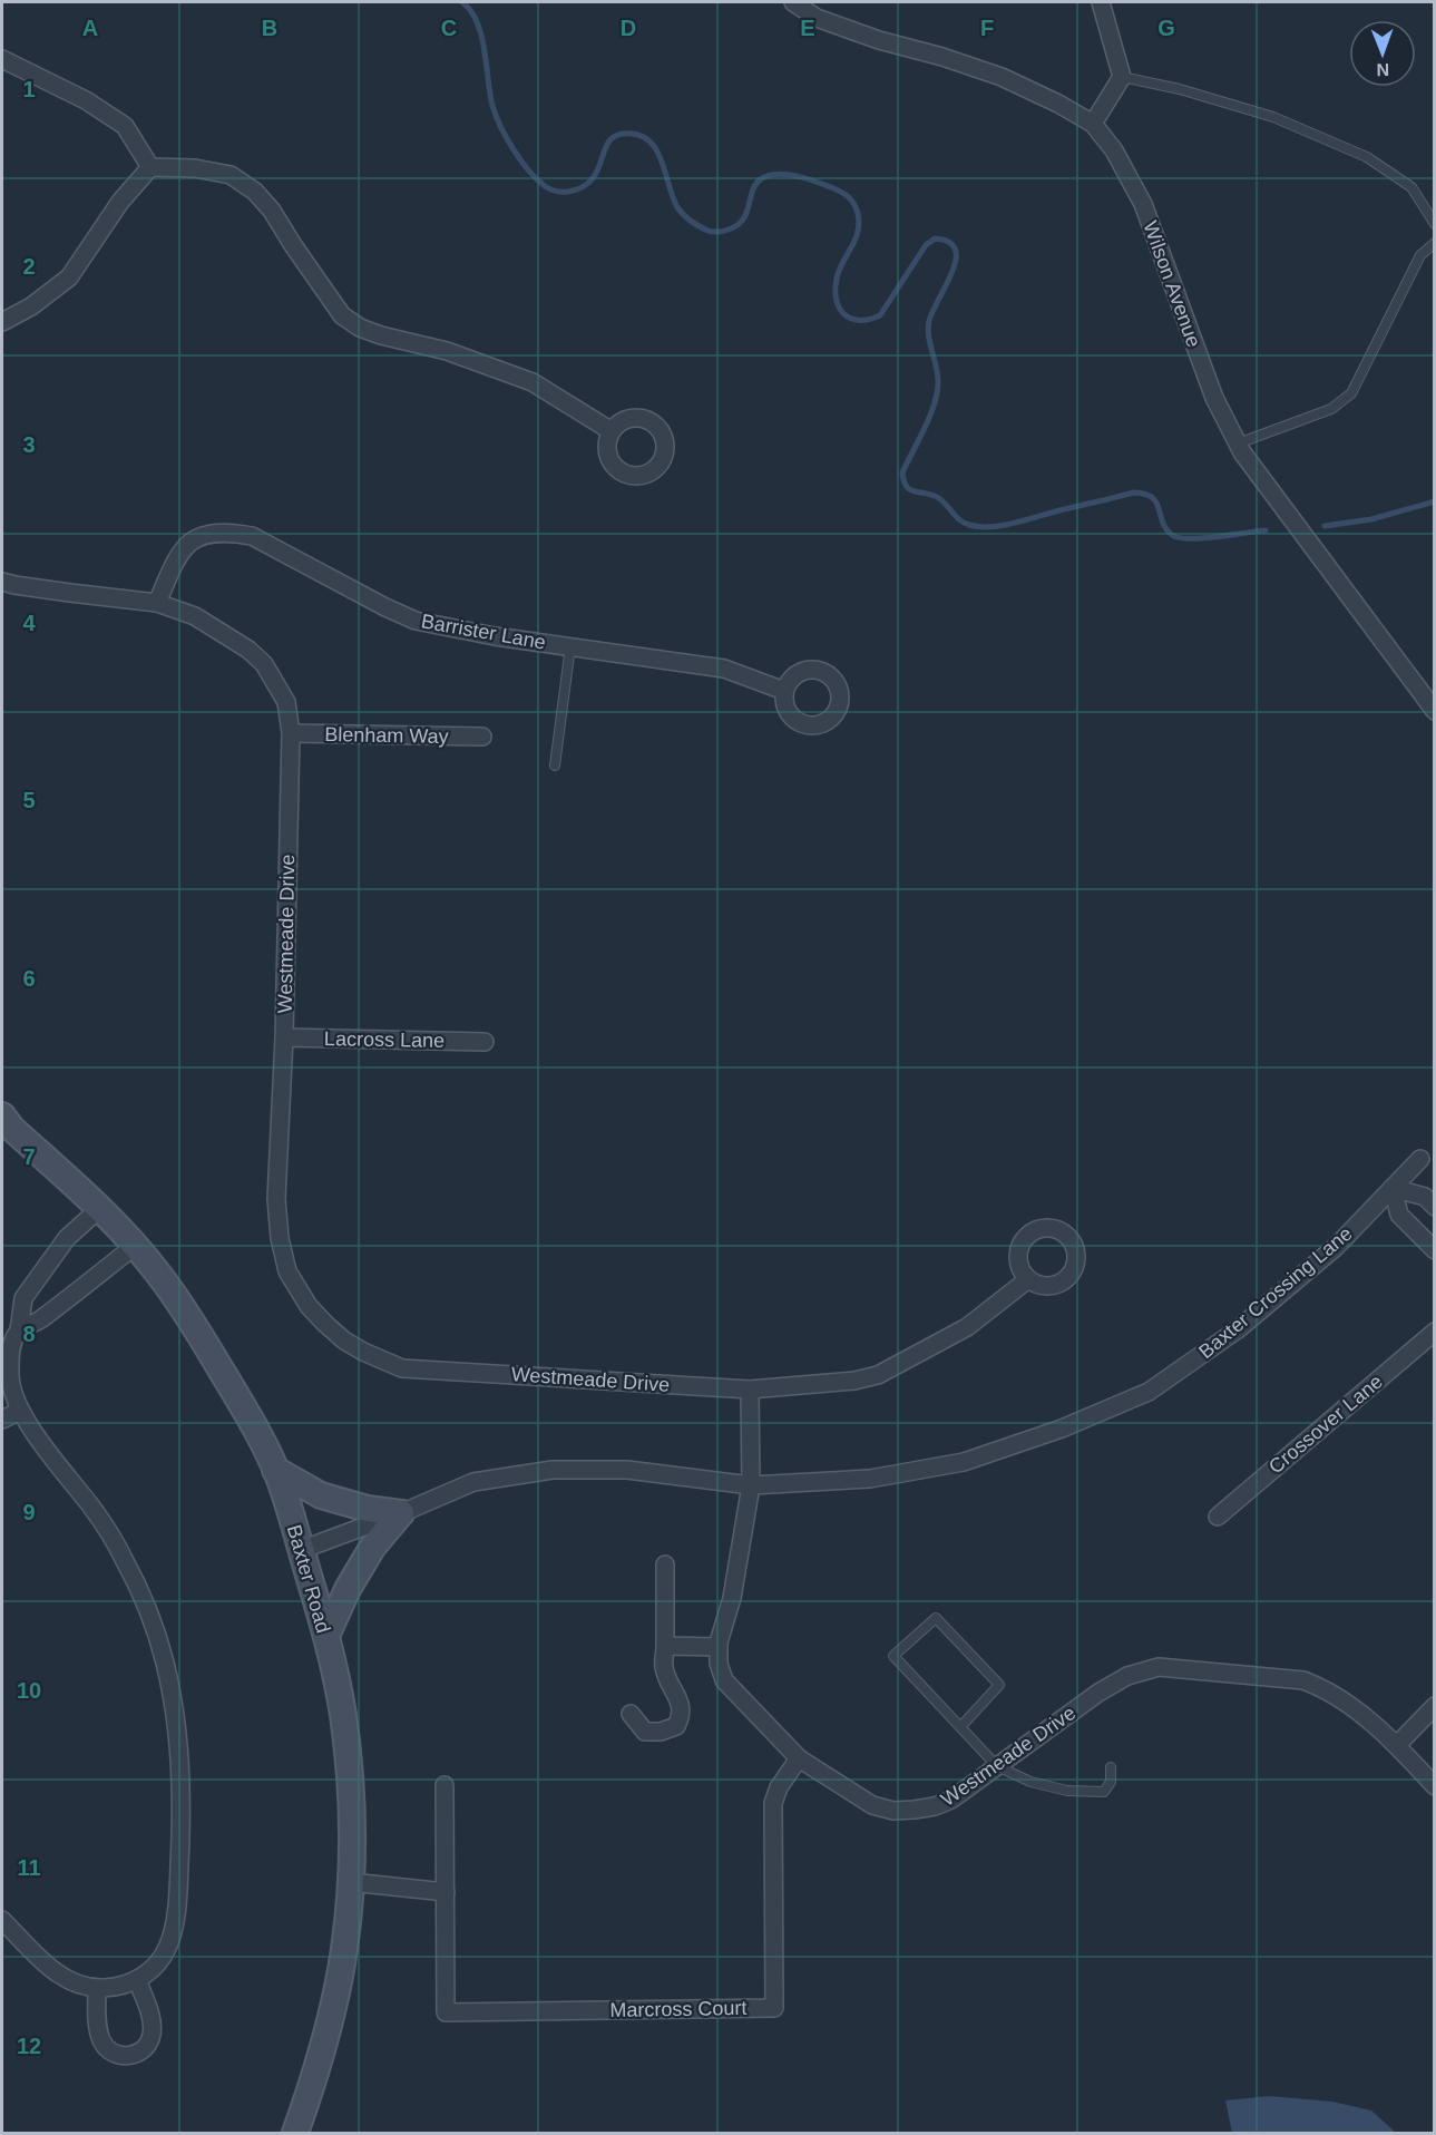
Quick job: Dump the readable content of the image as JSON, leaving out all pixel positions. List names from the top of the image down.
{
  "streets": {
    "main road": ["Baxter Road"],
    "street": [
      "Wilson Avenue",
      "Barrister Lane",
      "Blenham Way",
      "Westmeade Drive",
      "Lacross Lane",
      "Baxter Crossing Lane",
      "Crossover Lane",
      "Marcross Court"
    ]
  },
  "crossings": [
    ["Barrister Lane", "Westmeade Drive"],
    ["Blenham Way", "Westmeade Drive"],
    ["Westmeade Drive", "Lacross Lane"],
    ["Westmeade Drive", "Baxter Crossing Lane"],
    ["Westmeade Drive", "Marcross Court"],
    ["Baxter Crossing Lane", "Baxter Road"]
  ],
  "north": "bottom",
  "grid": {
    "columns": [
      "A",
      "B",
      "C",
      "D",
      "E",
      "F",
      "G"
    ],
    "rows": [
      "1",
      "2",
      "3",
      "4",
      "5",
      "6",
      "7",
      "8",
      "9",
      "10",
      "11",
      "12"
    ]
  }
}
